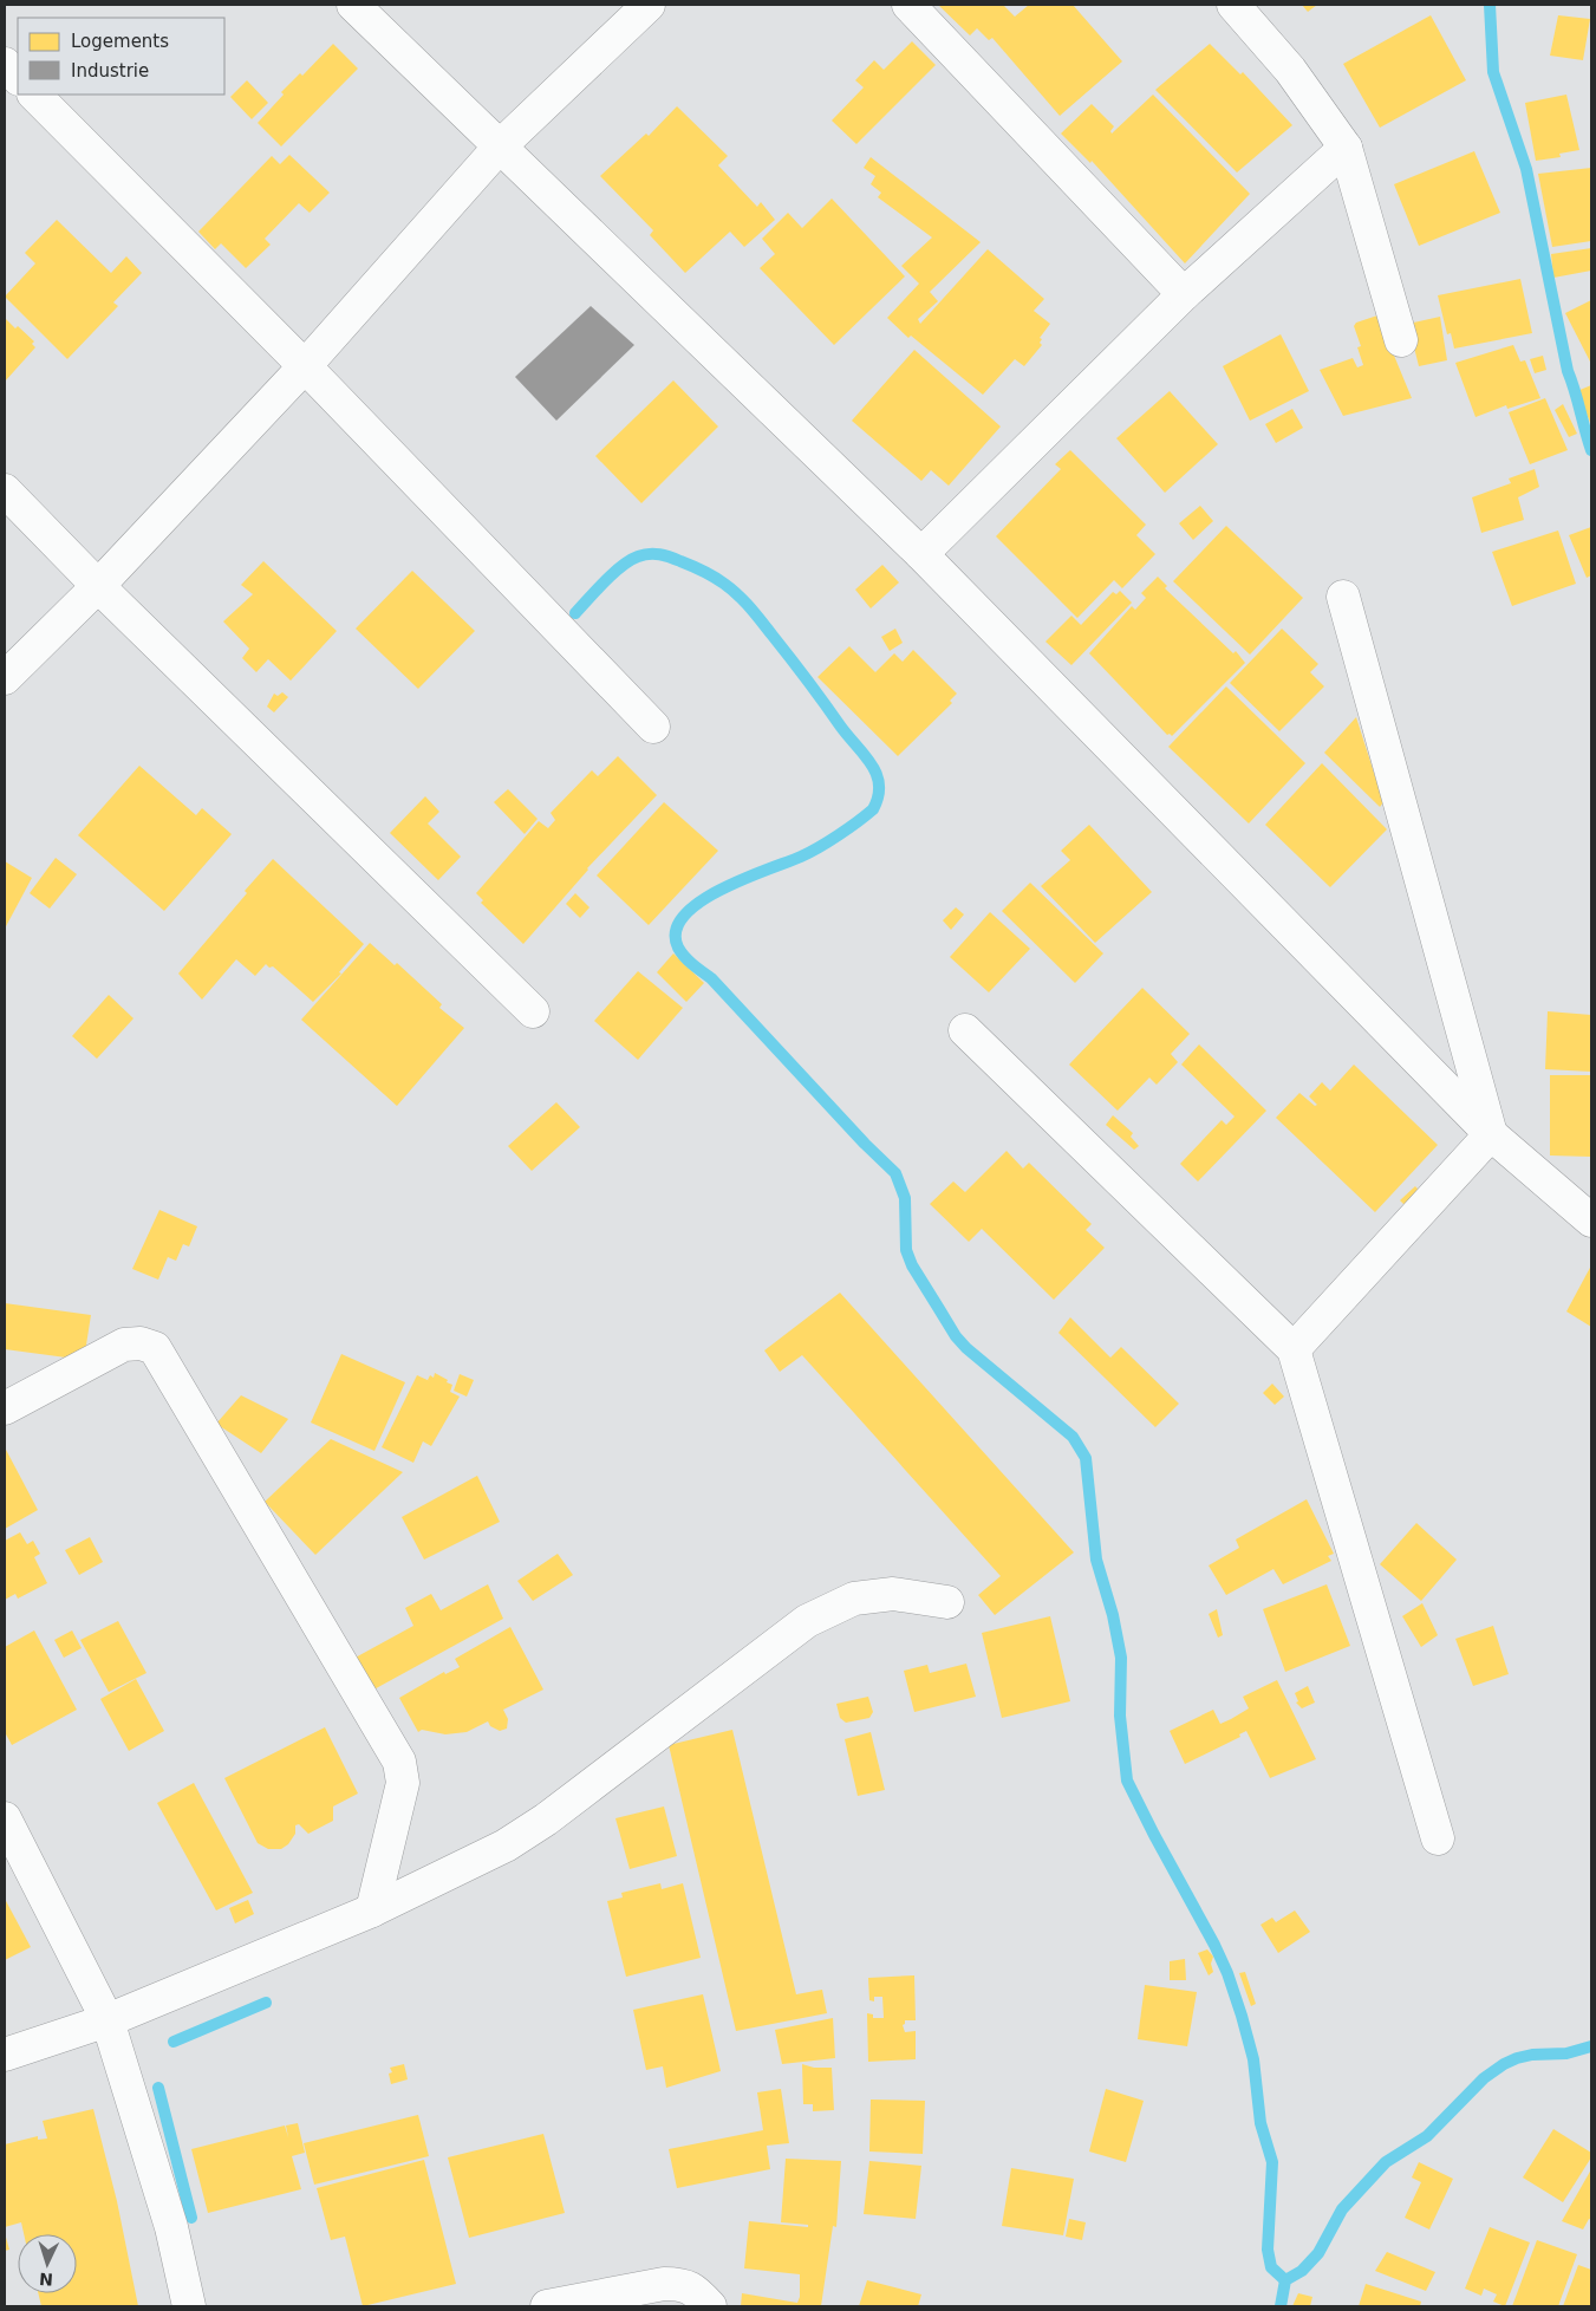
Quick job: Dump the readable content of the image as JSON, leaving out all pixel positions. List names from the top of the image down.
{
  "legend": ["Logements", "Industrie"],
  "north": "bottom"
}
